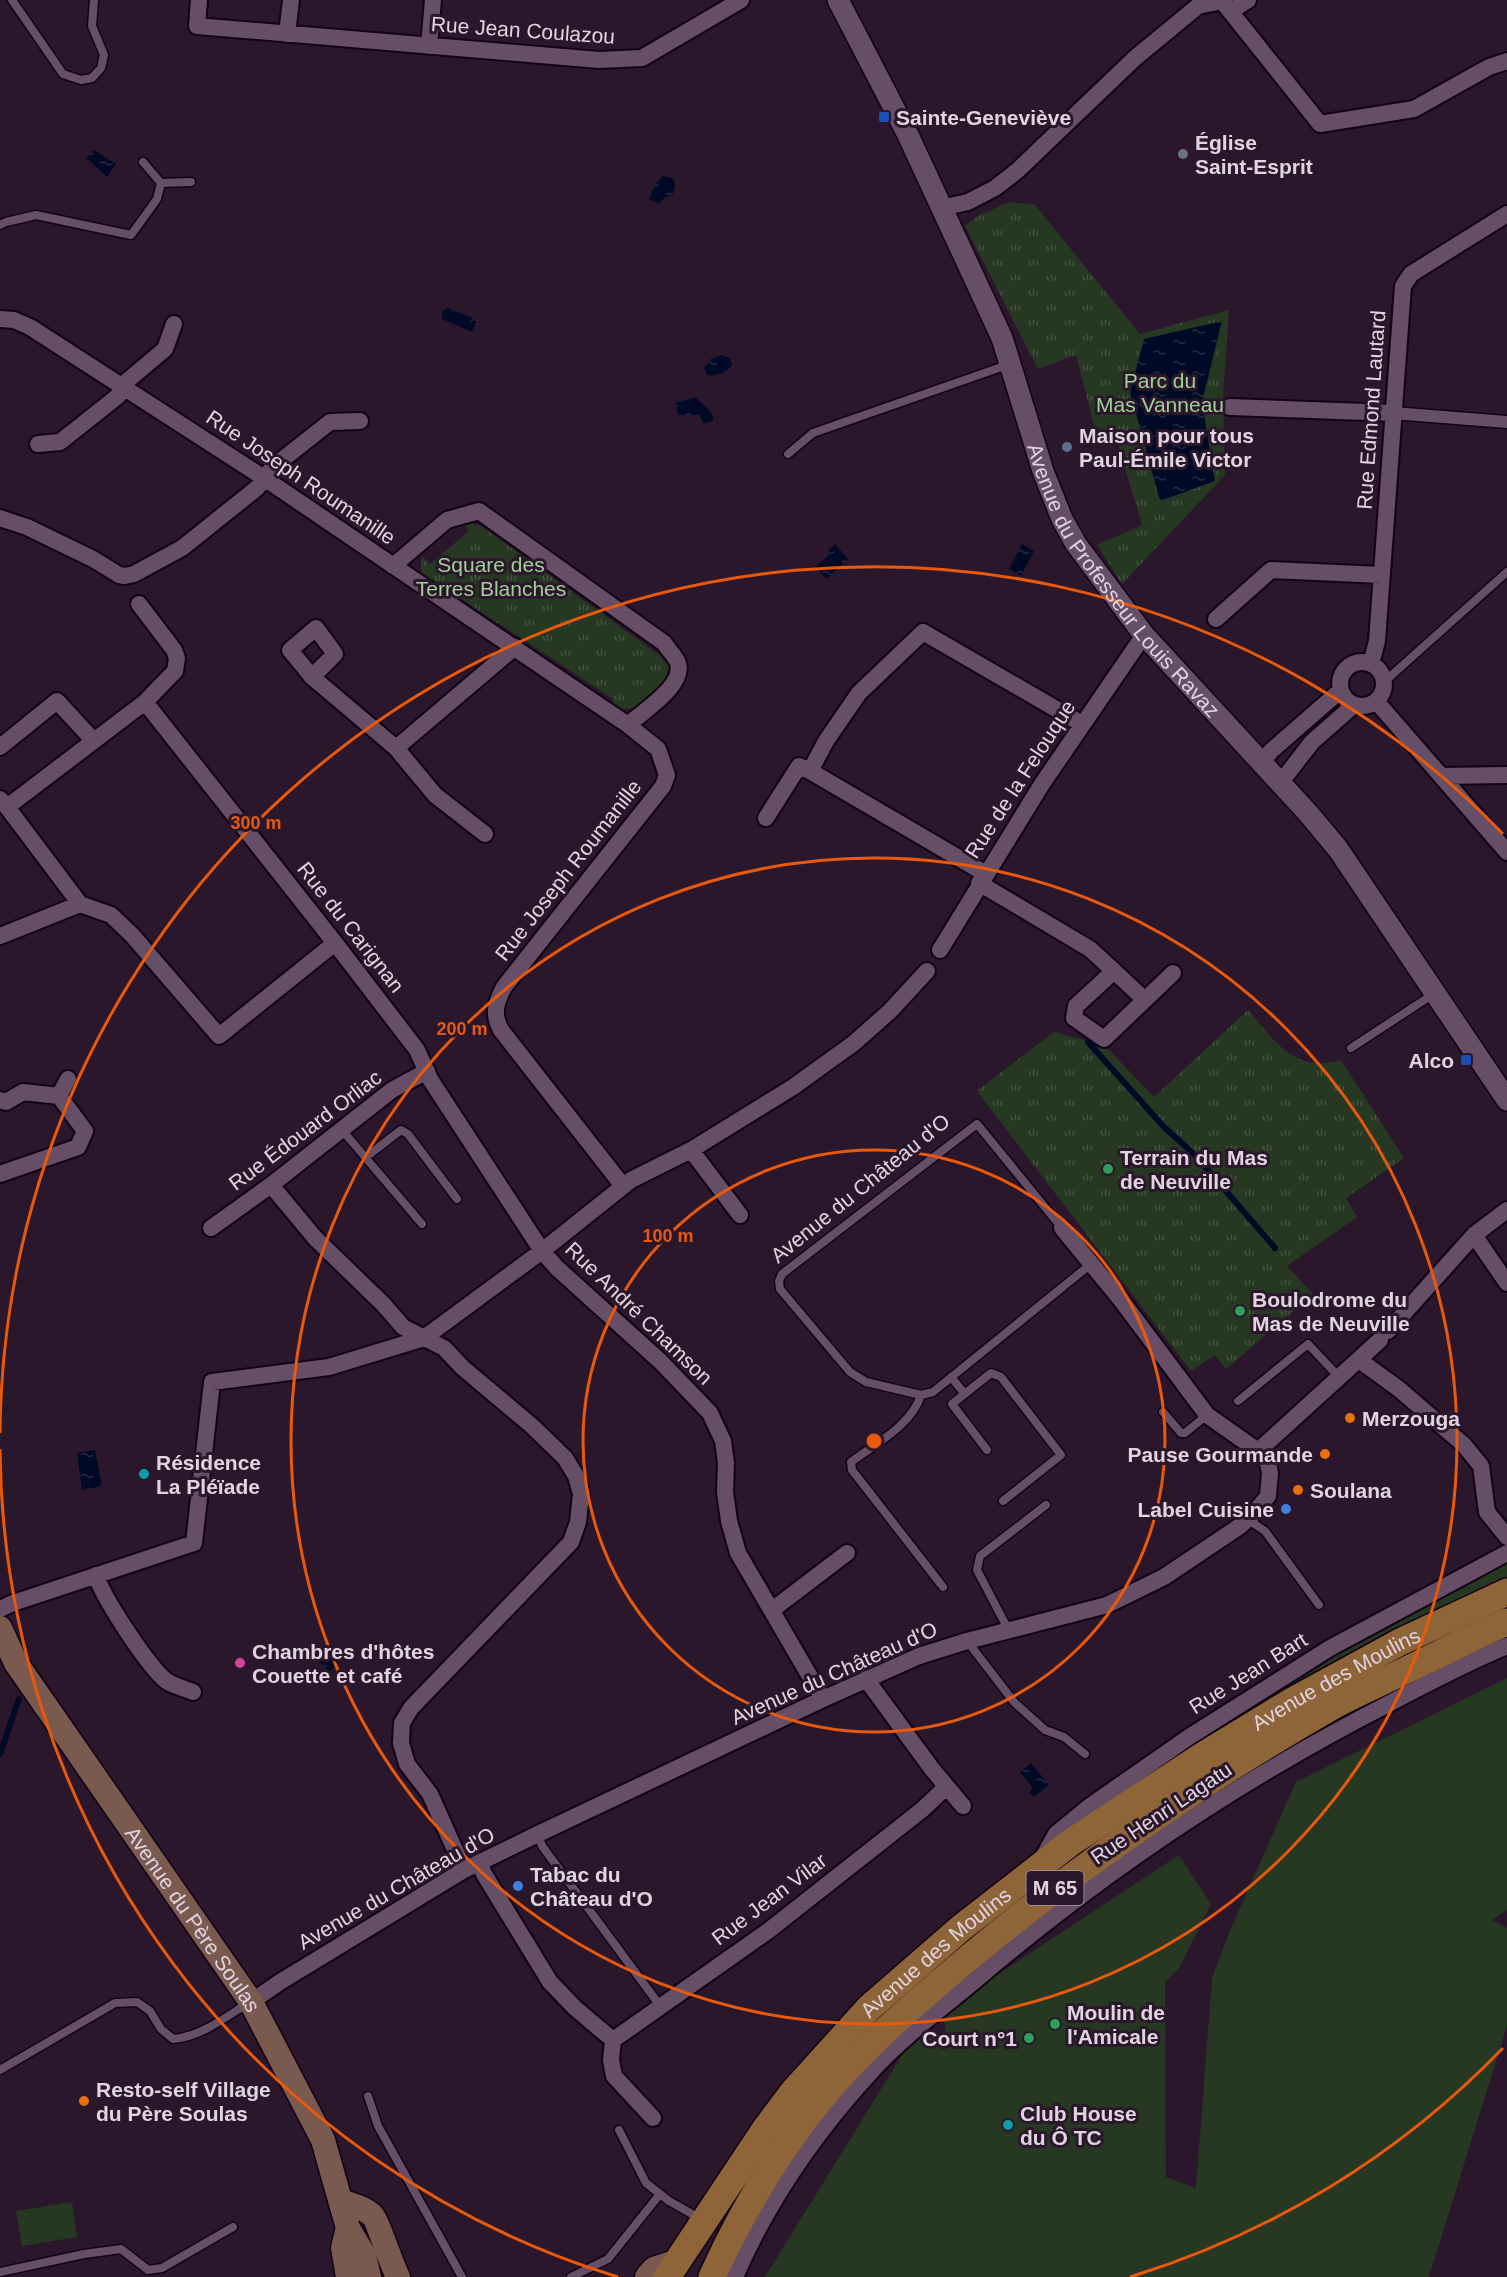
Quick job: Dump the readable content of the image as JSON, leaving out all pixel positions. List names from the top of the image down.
{
  "streets": {
    "main road": ["Avenue des Moulins", "M 65", "Avenue du Père Soulas"],
    "street": [
      "Rue Jean Coulazou",
      "Rue Edmond Lautard",
      "Rue Joseph Roumanille",
      "Avenue du Professeur Louis Ravaz",
      "Rue de la Felouque",
      "Rue du Carignan",
      "Rue Édouard Orliac",
      "Avenue du Château d'O",
      "Rue André Chamson",
      "Rue Jean Bart",
      "Rue Henri Lagatu",
      "Rue Jean Vilar"
    ]
  },
  "crossings": [
    ["Avenue du Professeur Louis Ravaz", "Rue de la Felouque"],
    ["Rue du Carignan", "Rue Édouard Orliac"],
    ["Rue du Carignan", "Rue André Chamson"],
    ["Rue Édouard Orliac", "Rue André Chamson"],
    ["Avenue du Château d'O", "Rue André Chamson"],
    ["Avenue du Château d'O", "Avenue du Père Soulas"],
    ["Rue Jean Bart", "Avenue des Moulins"]
  ],
  "parks": ["Parc du Mas Vanneau", "Square des Terres Blanches"],
  "places": {
    "transit": ["Sainte-Geneviève", "Alco"],
    "other": [
      "Église Saint-Esprit",
      "Maison pour tous Paul-Émile Victor",
      "Terrain du Mas de Neuville",
      "Boulodrome du Mas de Neuville",
      "Merzouga",
      "Pause Gourmande",
      "Résidence La Pléïade",
      "Soulana",
      "Label Cuisine",
      "Chambres d'hôtes Couette et café",
      "Tabac du Château d'O",
      "Moulin de l'Amicale",
      "Court n°1",
      "Resto-self Village du Père Soulas",
      "Club House du Ô TC"
    ]
  },
  "rings": ["300 m", "200 m", "100 m"]
}
